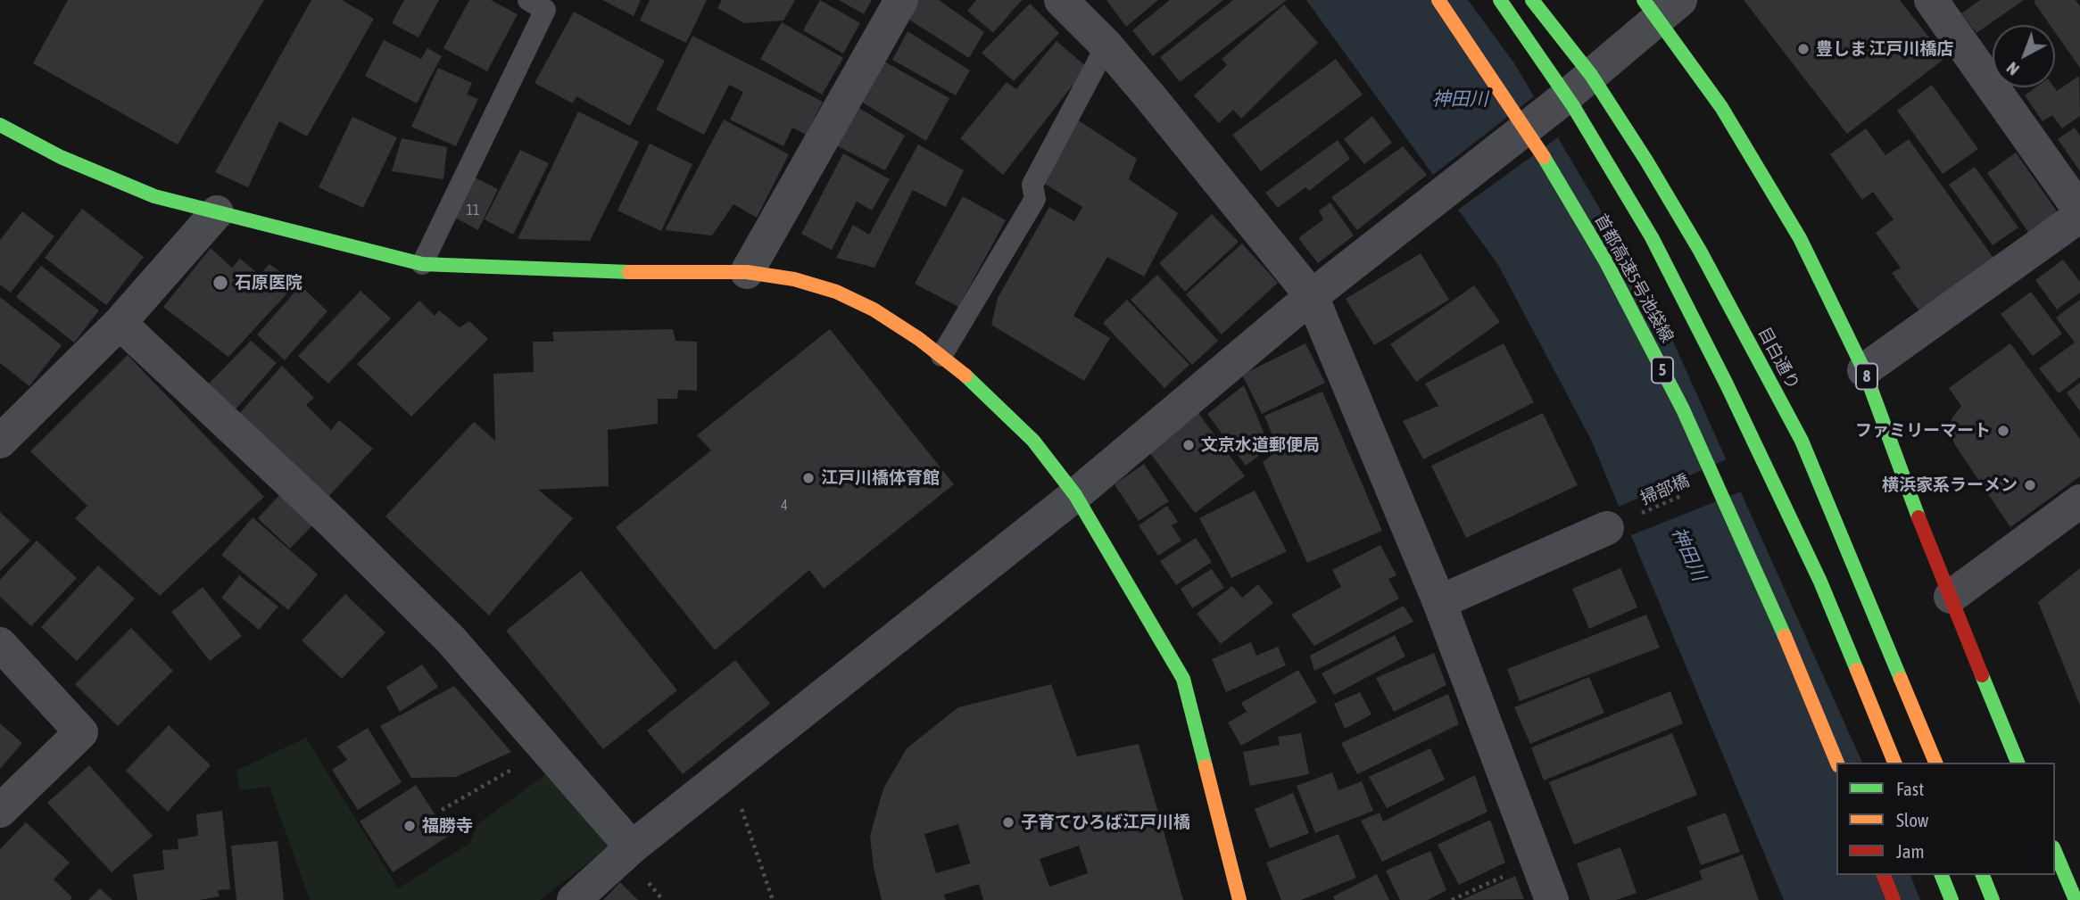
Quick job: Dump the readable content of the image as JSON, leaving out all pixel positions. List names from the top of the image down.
{
  "streets": {
    "main road": [
      "首都高速5号池袋線",
      "目白通り",
      "5",
      "8"
    ],
    "path": ["掃部橋"]
  },
  "water": ["神田川"],
  "places": [
    "豊しま 江戸川橋店",
    "石原医院",
    "ファミリーマート",
    "文京水道郵便局",
    "江戸川橋体育館",
    "横浜家系ラーメン",
    "子育てひろば江戸川橋",
    "福勝寺"
  ],
  "house_numbers": ["11", "4"],
  "legend": ["Fast", "Slow", "Jam"],
  "north": "bottom left"
}
